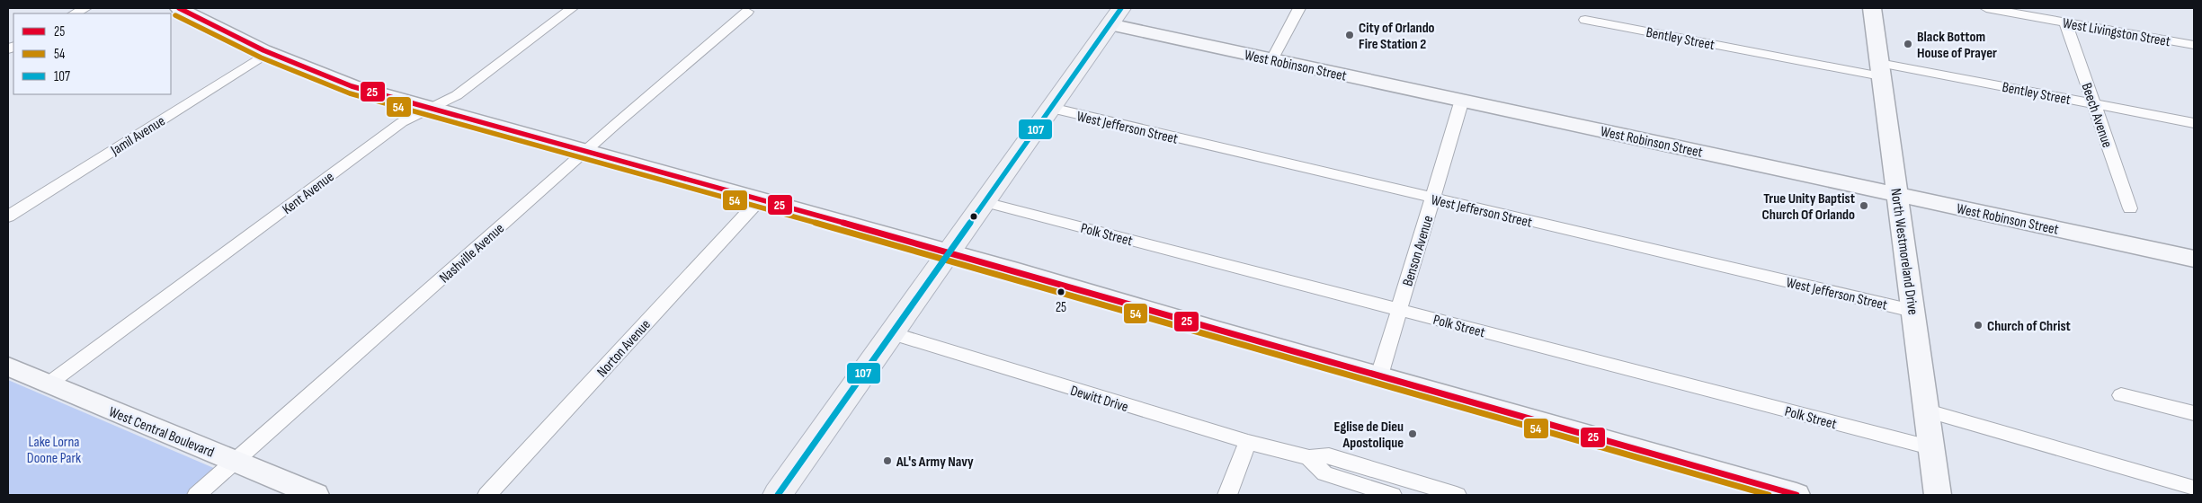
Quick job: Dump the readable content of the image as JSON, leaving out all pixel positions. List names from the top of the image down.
{
  "streets": {
    "street": [
      "West Livingston Street",
      "Bentley Street",
      "West Robinson Street",
      "Beech Avenue",
      "West Jefferson Street",
      "Jamil Avenue",
      "Kent Avenue",
      "Polk Street",
      "Benson Avenue",
      "North Westmoreland Drive",
      "Nashville Avenue",
      "Norton Avenue",
      "Dewitt Drive",
      "West Central Boulevard"
    ]
  },
  "crossings": [
    ["West Livingston Street", "Beech Avenue"],
    ["Bentley Street", "Beech Avenue"],
    ["Bentley Street", "North Westmoreland Drive"],
    ["West Robinson Street", "Benson Avenue"],
    ["West Robinson Street", "North Westmoreland Drive"],
    ["West Jefferson Street", "Benson Avenue"],
    ["West Jefferson Street", "North Westmoreland Drive"],
    ["Kent Avenue", "West Central Boulevard"],
    ["Polk Street", "Benson Avenue"],
    ["Polk Street", "North Westmoreland Drive"],
    ["Nashville Avenue", "West Central Boulevard"]
  ],
  "parks": ["Lake Lorna Doone Park"],
  "places": [
    "City of Orlando Fire Station 2",
    "Black Bottom House of Prayer",
    "True Unity Baptist Church Of Orlando",
    "25",
    "Church of Christ",
    "Eglise de Dieu Apostolique",
    "AL's Army Navy"
  ],
  "lines": ["transit line 25", "transit line 107", "transit line 54"],
  "legend": ["25", "54", "107"]
}
